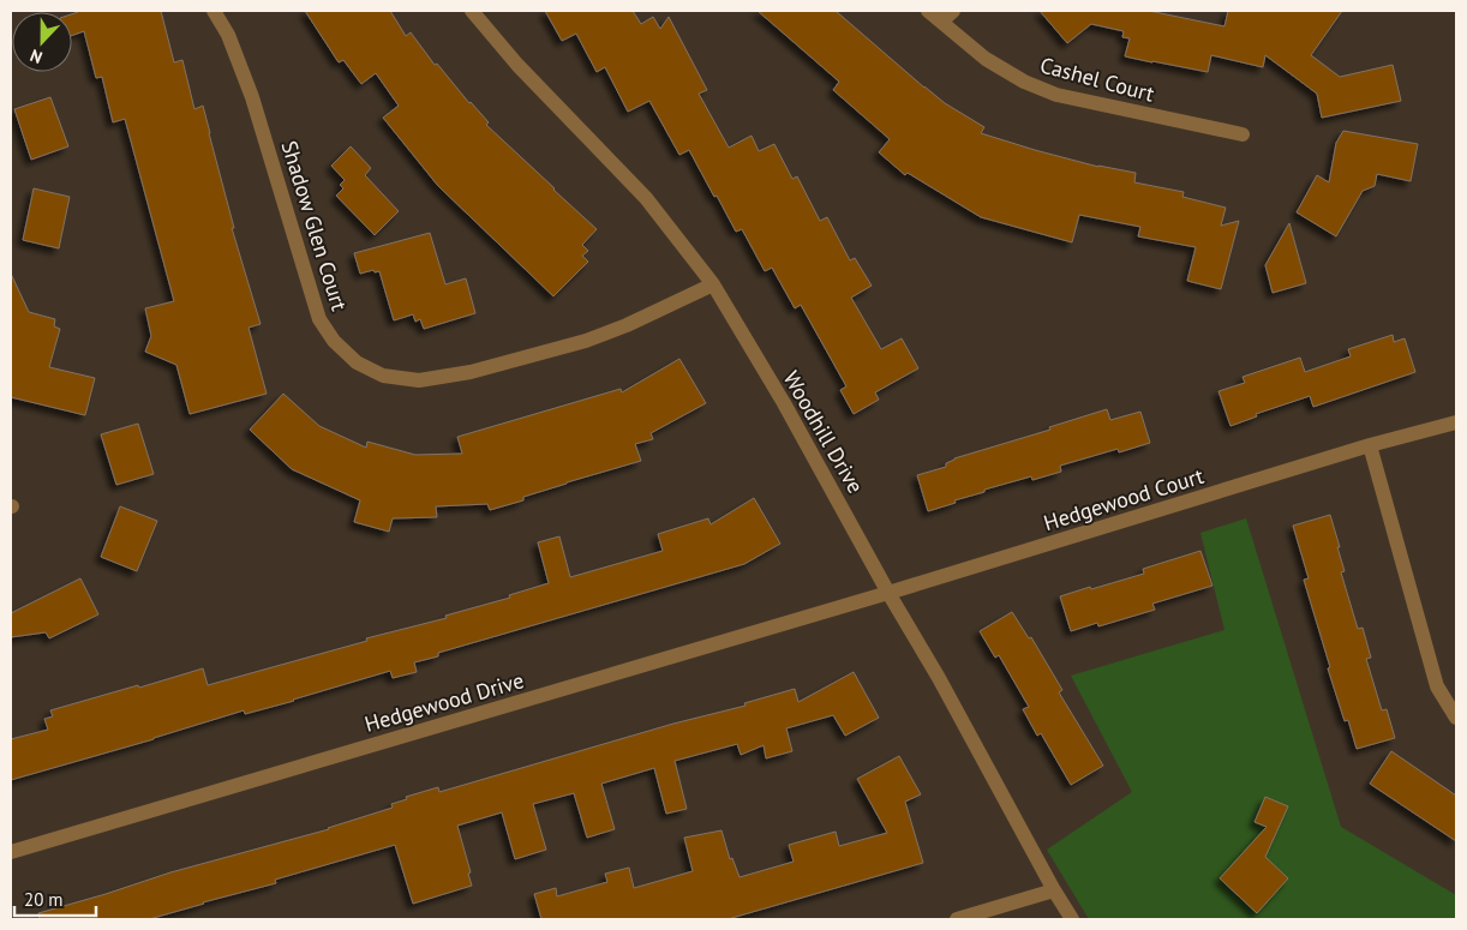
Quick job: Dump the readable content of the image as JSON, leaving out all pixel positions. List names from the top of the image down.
{
  "streets": {
    "street": [
      "Cashel Court",
      "Shadow Glen Court",
      "Woodhill Drive",
      "Hedgewood Court",
      "Hedgewood Drive"
    ]
  },
  "crossings": [
    ["Shadow Glen Court", "Woodhill Drive"],
    ["Woodhill Drive", "Hedgewood Court"],
    ["Woodhill Drive", "Hedgewood Drive"],
    ["Hedgewood Court", "Hedgewood Drive"]
  ],
  "scale_bar": "20 m",
  "north": "bottom"
}
